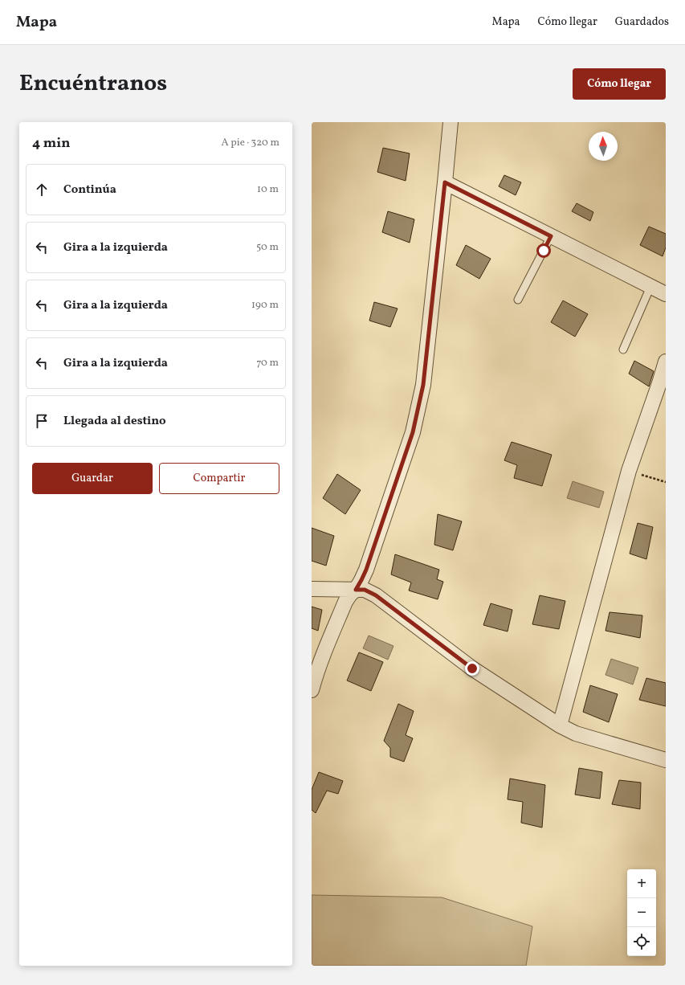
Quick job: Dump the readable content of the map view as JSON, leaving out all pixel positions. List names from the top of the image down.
{
  "north": "top",
  "page": {
    "header": "Mapa",
    "nav": ["Mapa", "Cómo llegar", "Guardados"],
    "title": "Encuéntranos",
    "buttons": [
      "Cómo llegar",
      ["Guardar", "Compartir"]
    ],
    "heading": ["4 min", "A pie · 320 m"],
    "list": [
      ["Continúa", "10 m"],
      ["Gira a la izquierda", "50 m"],
      ["Gira a la izquierda", "190 m"],
      ["Gira a la izquierda", "70 m"],
      "Llegada al destino"
    ],
    "map_buttons": ["+", "−"]
  }
}
